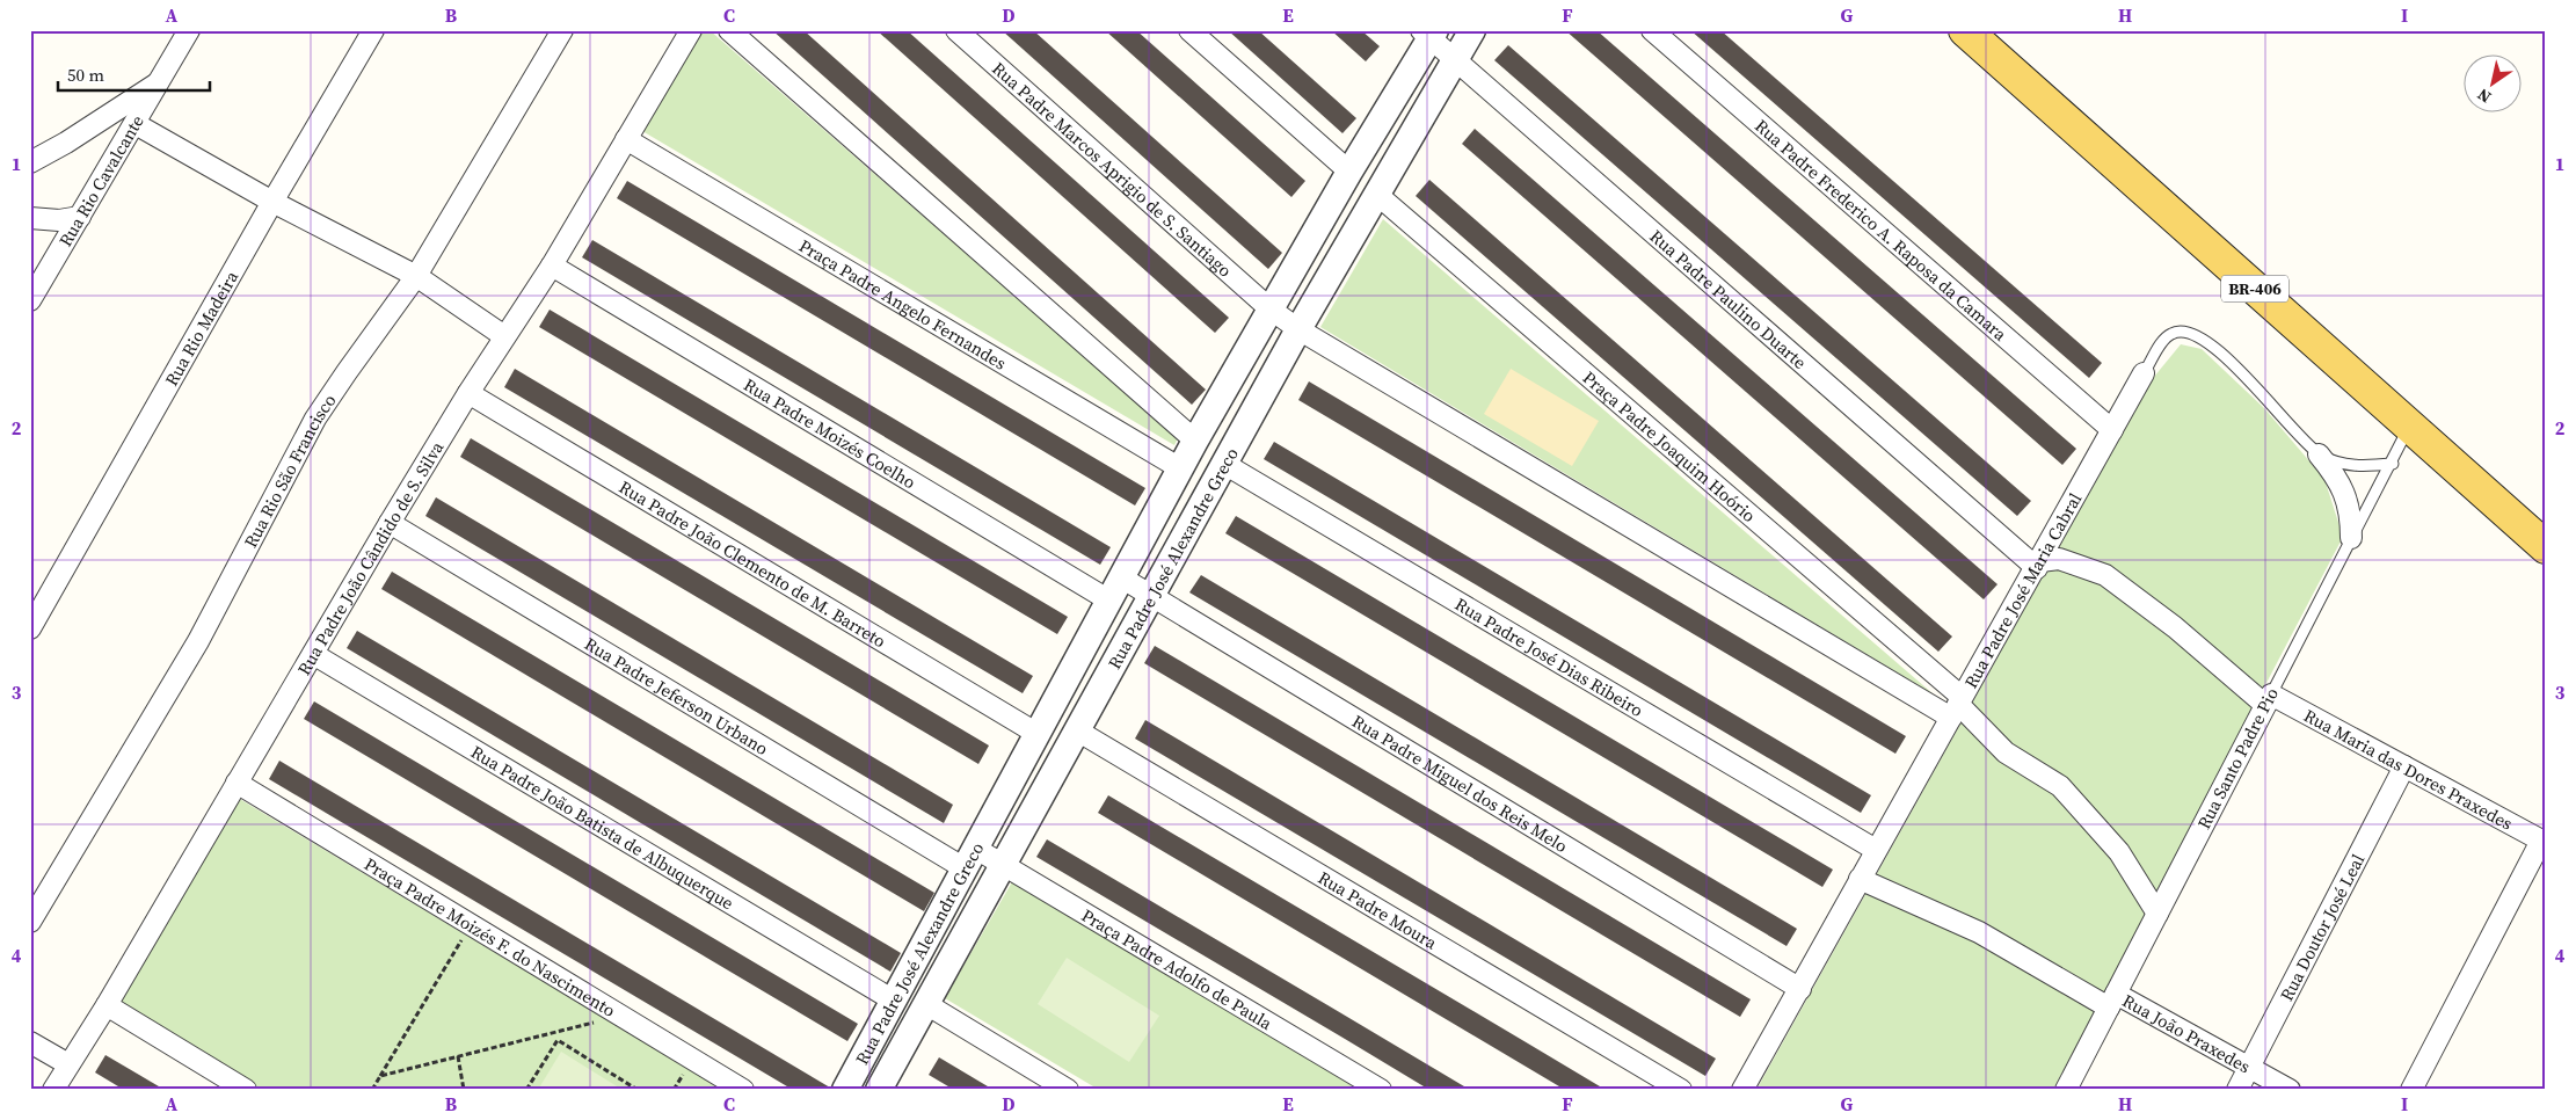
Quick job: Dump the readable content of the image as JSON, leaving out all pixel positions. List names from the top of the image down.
{
  "streets": {
    "main road": ["BR-406"],
    "street": [
      "Rua Padre Marcos Aprigio de S. Santiago",
      "Rua Rio Cavalcante",
      "Rua Padre Frederico A. Raposa da Camara",
      "Rua Padre Paulino Duarte",
      "Praça Padre Angelo Fernandes",
      "Rua Rio Madeira",
      "Rua Padre Moizés Coelho",
      "Praça Padre Joaquim Hoório",
      "Rua Rio São Francisco",
      "Rua Padre José Alexandre Greco",
      "Rua Padre João Cândido de S. Silva",
      "Rua Padre João Clemento de M. Barreto",
      "Rua Padre José Maria Cabral",
      "Rua Padre José Dias Ribeiro",
      "Rua Padre Jeferson Urbano",
      "Rua Santo Padre Pio",
      "Rua Maria das Dores Praxedes",
      "Rua Padre Miguel dos Reis Melo",
      "Rua Padre João Batista de Albuquerque",
      "Rua Padre Moura",
      "Rua Doutor José Leal",
      "Praça Padre Moizés F. do Nascimento",
      "Praça Padre Adolfo de Paula",
      "Rua João Praxedes"
    ]
  },
  "crossings": [
    ["Rua Padre Marcos Aprigio de S. Santiago", "Rua Padre José Alexandre Greco"],
    ["Rua Padre Frederico A. Raposa da Camara", "Rua Padre José Maria Cabral"],
    ["BR-406", "Rua Santo Padre Pio"],
    ["Rua Padre Paulino Duarte", "Rua Padre José Alexandre Greco"],
    ["Rua Padre Paulino Duarte", "Rua Padre José Maria Cabral"],
    ["Rua Padre Paulino Duarte", "Rua Maria das Dores Praxedes"],
    ["Praça Padre Angelo Fernandes", "Rua Padre José Alexandre Greco"],
    ["Praça Padre Angelo Fernandes", "Rua Padre João Cândido de S. Silva"],
    ["Rua Padre Moizés Coelho", "Rua Padre José Alexandre Greco"],
    ["Rua Padre Moizés Coelho", "Rua Padre João Cândido de S. Silva"],
    ["Rua Padre Moizés Coelho", "Rua Padre Miguel dos Reis Melo"],
    ["Praça Padre Joaquim Hoório", "Rua Padre José Alexandre Greco"],
    ["Praça Padre Joaquim Hoório", "Rua Padre José Maria Cabral"],
    ["Rua Padre José Alexandre Greco", "Rua Padre João Clemento de M. Barreto"],
    ["Rua Padre José Alexandre Greco", "Rua Padre José Dias Ribeiro"],
    ["Rua Padre José Alexandre Greco", "Rua Padre Jeferson Urbano"],
    ["Rua Padre José Alexandre Greco", "Rua Padre Miguel dos Reis Melo"],
    ["Rua Padre José Alexandre Greco", "Rua Padre João Batista de Albuquerque"],
    ["Rua Padre José Alexandre Greco", "Rua Padre Moura"],
    ["Rua Padre José Alexandre Greco", "Praça Padre Adolfo de Paula"],
    ["Rua Padre João Cândido de S. Silva", "Rua Padre João Clemento de M. Barreto"],
    ["Rua Padre João Cândido de S. Silva", "Rua Padre Jeferson Urbano"],
    ["Rua Padre João Cândido de S. Silva", "Rua Padre João Batista de Albuquerque"],
    ["Rua Padre João Cândido de S. Silva", "Praça Padre Moizés F. do Nascimento"],
    ["Rua Padre José Maria Cabral", "Rua Padre José Dias Ribeiro"],
    ["Rua Padre José Maria Cabral", "Rua Santo Padre Pio"],
    ["Rua Padre José Maria Cabral", "Rua Maria das Dores Praxedes"],
    ["Rua Padre José Maria Cabral", "Rua Padre Miguel dos Reis Melo"],
    ["Rua Padre José Maria Cabral", "Rua João Praxedes"],
    ["Rua Padre Jeferson Urbano", "Praça Padre Adolfo de Paula"],
    ["Rua Santo Padre Pio", "Rua Maria das Dores Praxedes"],
    ["Rua Santo Padre Pio", "Rua João Praxedes"],
    ["Rua Maria das Dores Praxedes", "Rua Doutor José Leal"],
    ["Rua Doutor José Leal", "Rua João Praxedes"]
  ],
  "scale_bar": "50 m",
  "north": "bottom left",
  "grid": {
    "columns": [
      "A",
      "B",
      "C",
      "D",
      "E",
      "F",
      "G",
      "H",
      "I"
    ],
    "rows": [
      "1",
      "2",
      "3",
      "4"
    ]
  }
}
